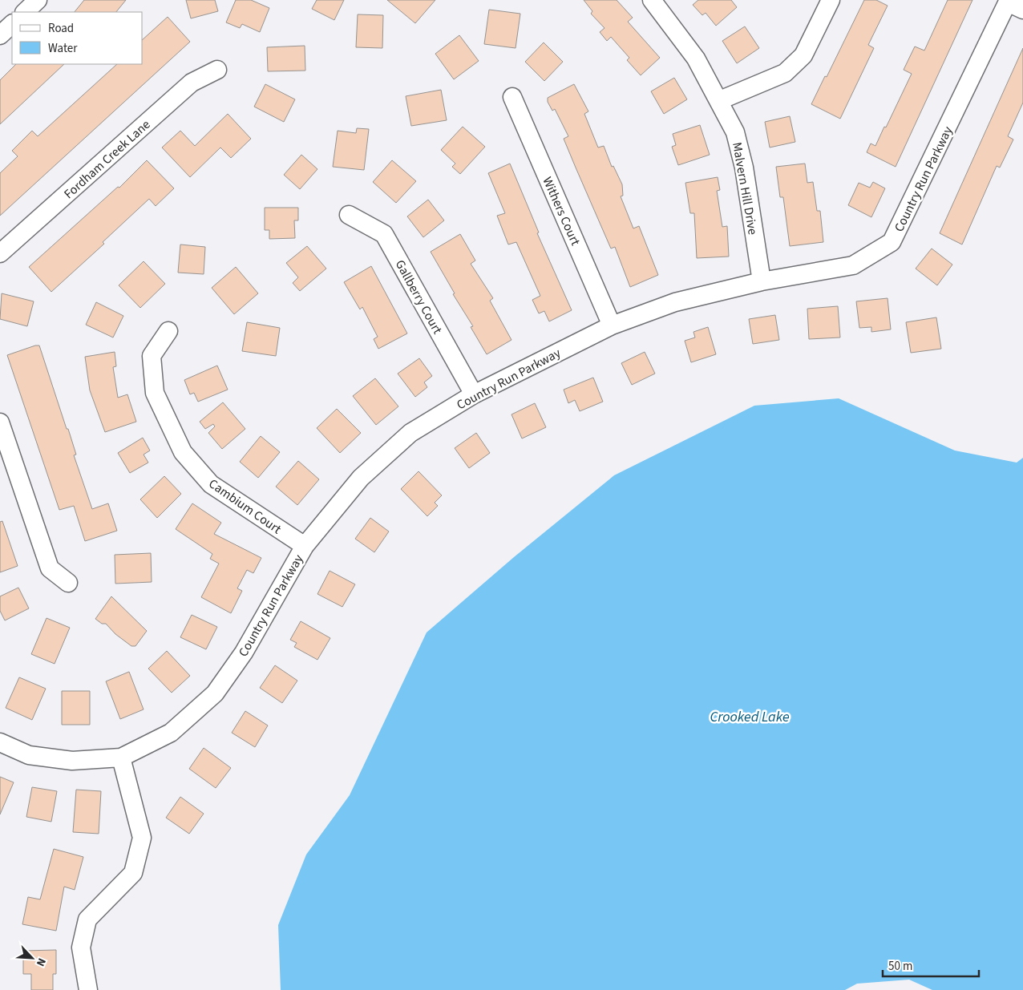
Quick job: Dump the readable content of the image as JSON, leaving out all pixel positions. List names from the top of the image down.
{
  "streets": {
    "street": [
      "Fordham Creek Lane",
      "Country Run Parkway",
      "Malvern Hill Drive",
      "Withers Court",
      "Gallberry Court",
      "Cambium Court"
    ]
  },
  "crossings": [
    ["Country Run Parkway", "Malvern Hill Drive"],
    ["Country Run Parkway", "Withers Court"],
    ["Country Run Parkway", "Gallberry Court"],
    ["Country Run Parkway", "Cambium Court"]
  ],
  "water": ["Crooked Lake"],
  "legend": ["Road", "Water"],
  "scale_bar": "50 m",
  "north": "bottom right"
}
